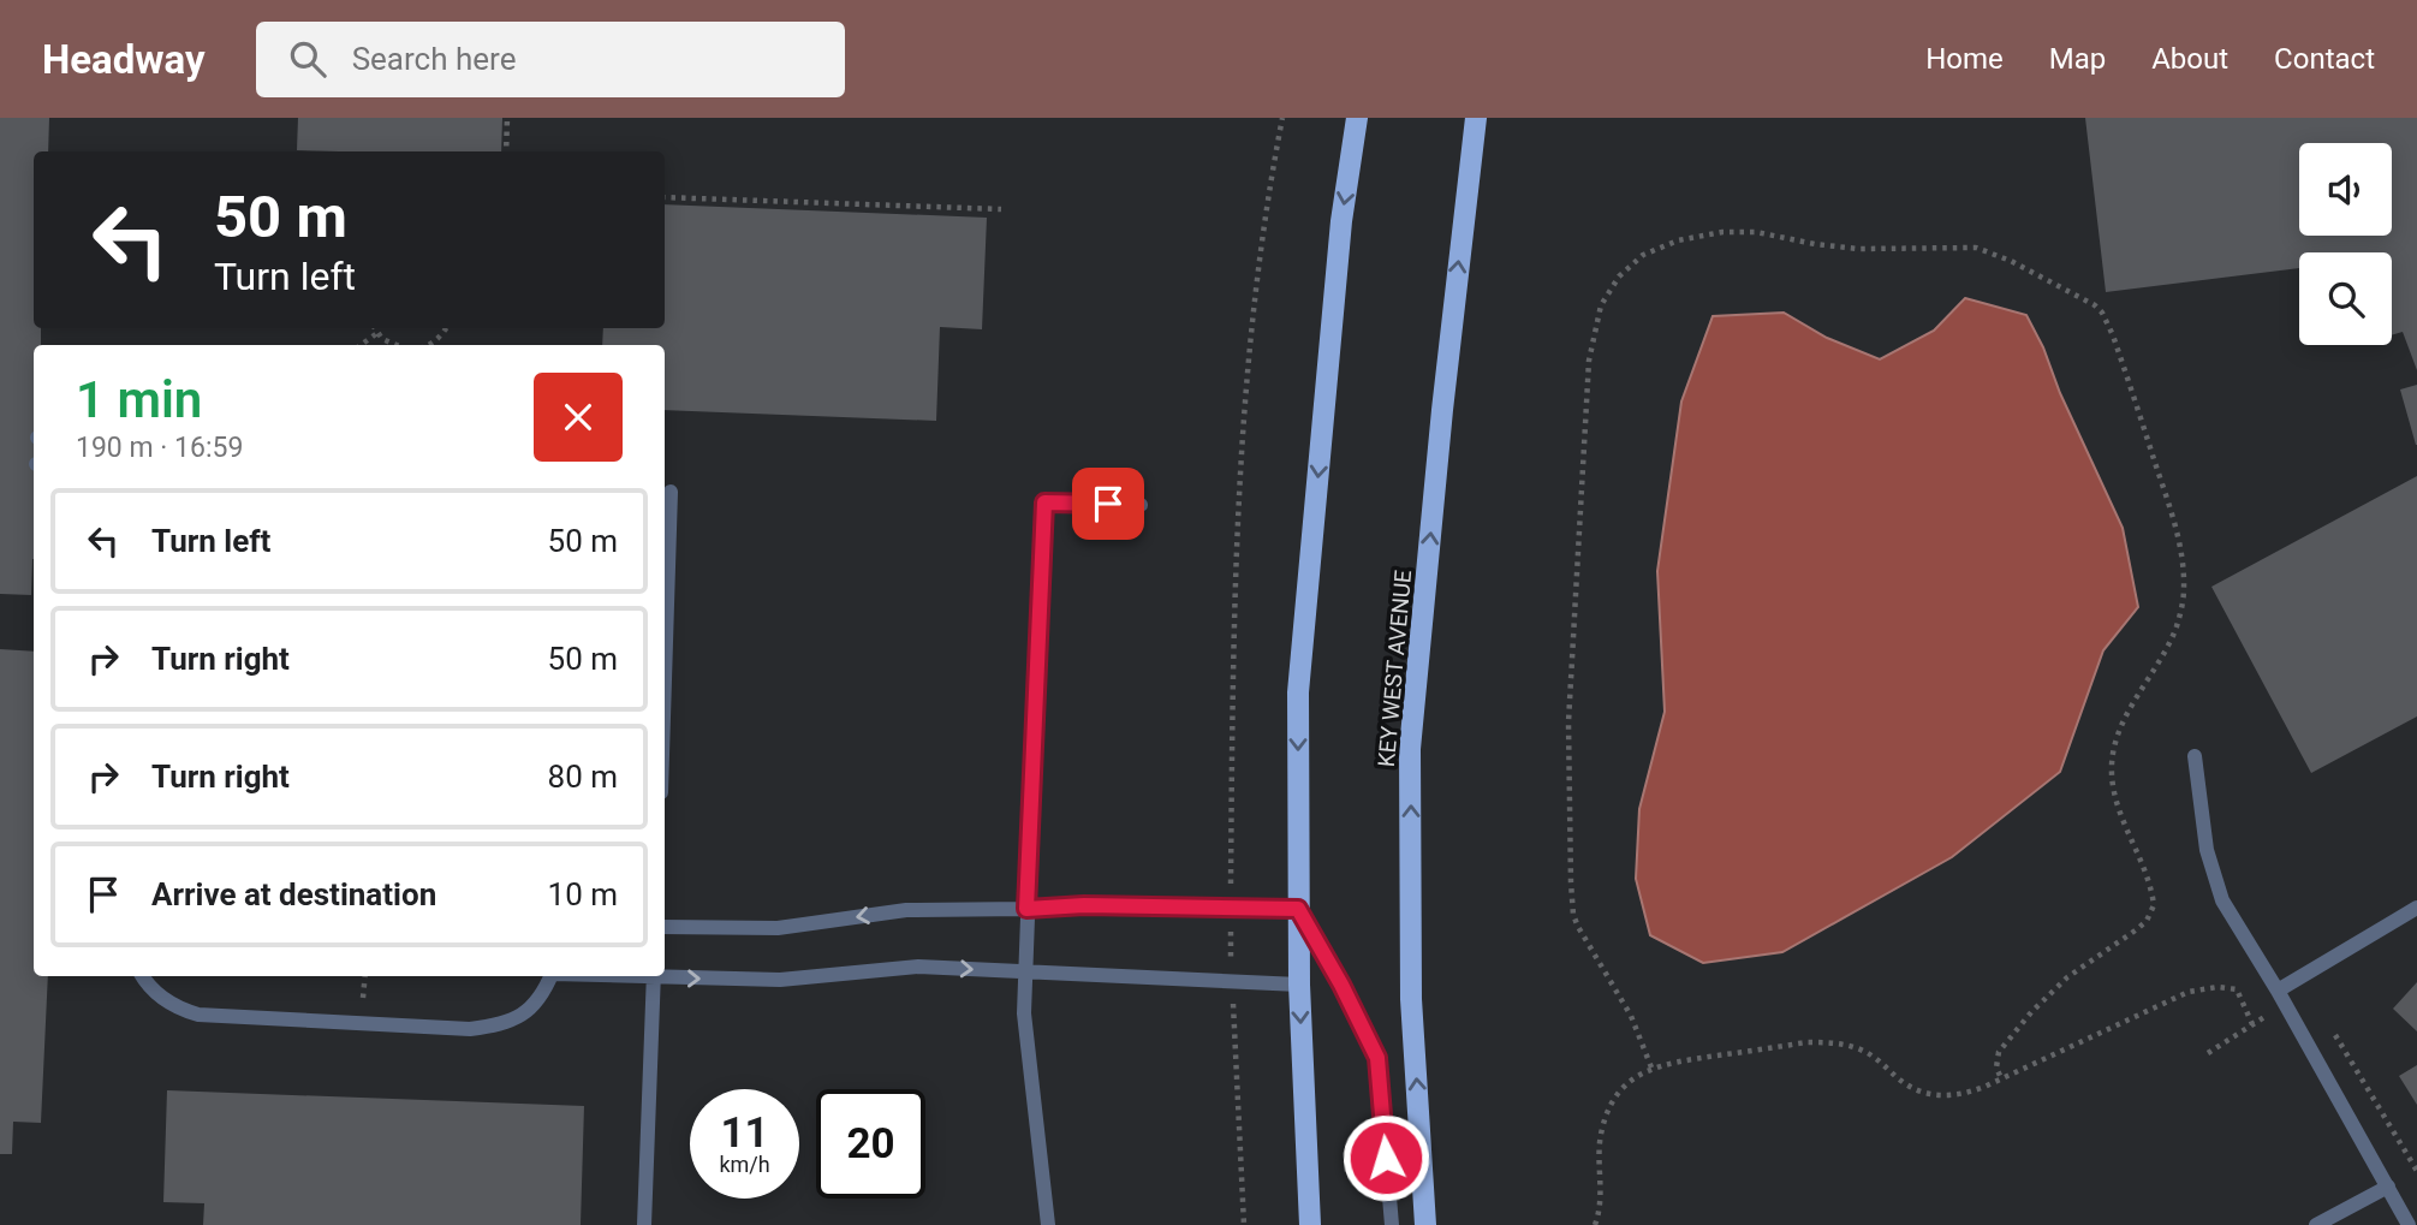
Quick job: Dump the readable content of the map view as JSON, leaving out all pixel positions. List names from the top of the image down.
{
  "streets": {
    "main road": ["KEY WEST AVENUE"]
  },
  "page": {
    "header": "Headway",
    "search": "Search here",
    "nav": [
      "Home",
      "Map",
      "About",
      "Contact"
    ],
    "turn": ["50 m", "Turn left"],
    "heading": ["1 min", "190 m · 16:59"],
    "list": [
      {
        "name": "Turn left",
        "value": "50 m"
      },
      {
        "name": "Turn right",
        "value": "50 m"
      },
      {
        "name": "Turn right",
        "value": "80 m"
      },
      {
        "name": "Arrive at destination",
        "value": "10 m"
      }
    ],
    "speed": "11 km/h",
    "limit": "20"
  }
}
